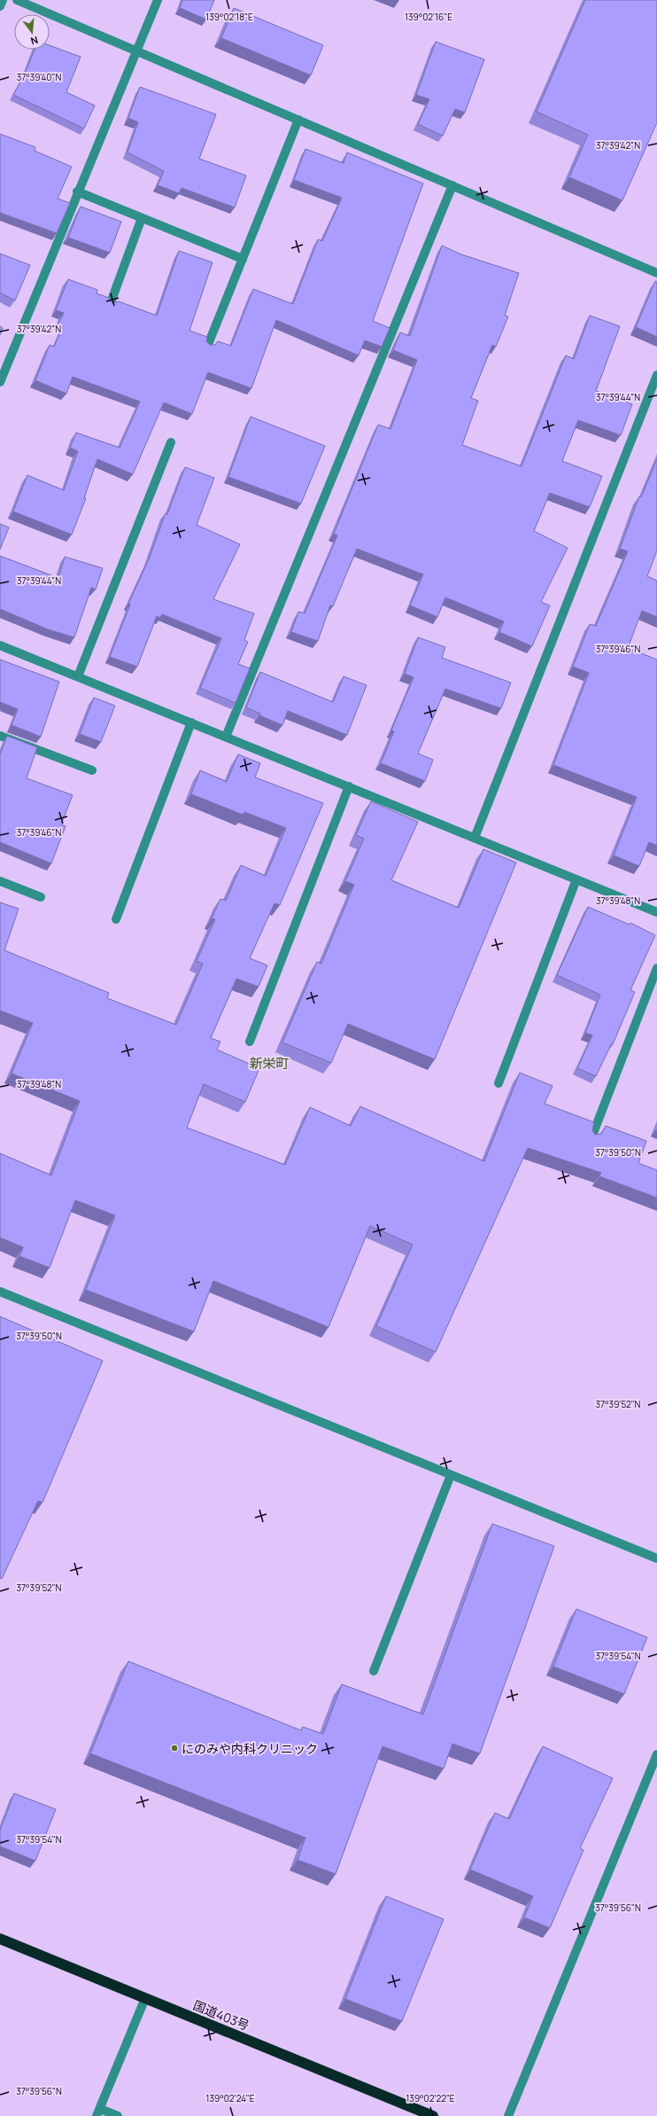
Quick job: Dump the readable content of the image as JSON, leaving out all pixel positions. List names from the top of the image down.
{
  "streets": {
    "highway": ["国道403号"]
  },
  "districts": ["新栄町"],
  "places": ["にのみや内科クリニック"],
  "north": "bottom",
  "coordinates": [
    "139°02'18\"E",
    "139°02'16\"E",
    "37°39'40\"N",
    "37°39'42\"N",
    "37°39'44\"N",
    "37°39'46\"N",
    "37°39'48\"N",
    "37°39'50\"N",
    "37°39'52\"N",
    "37°39'54\"N",
    "37°39'56\"N",
    "139°02'24\"E",
    "139°02'22\"E"
  ]
}
